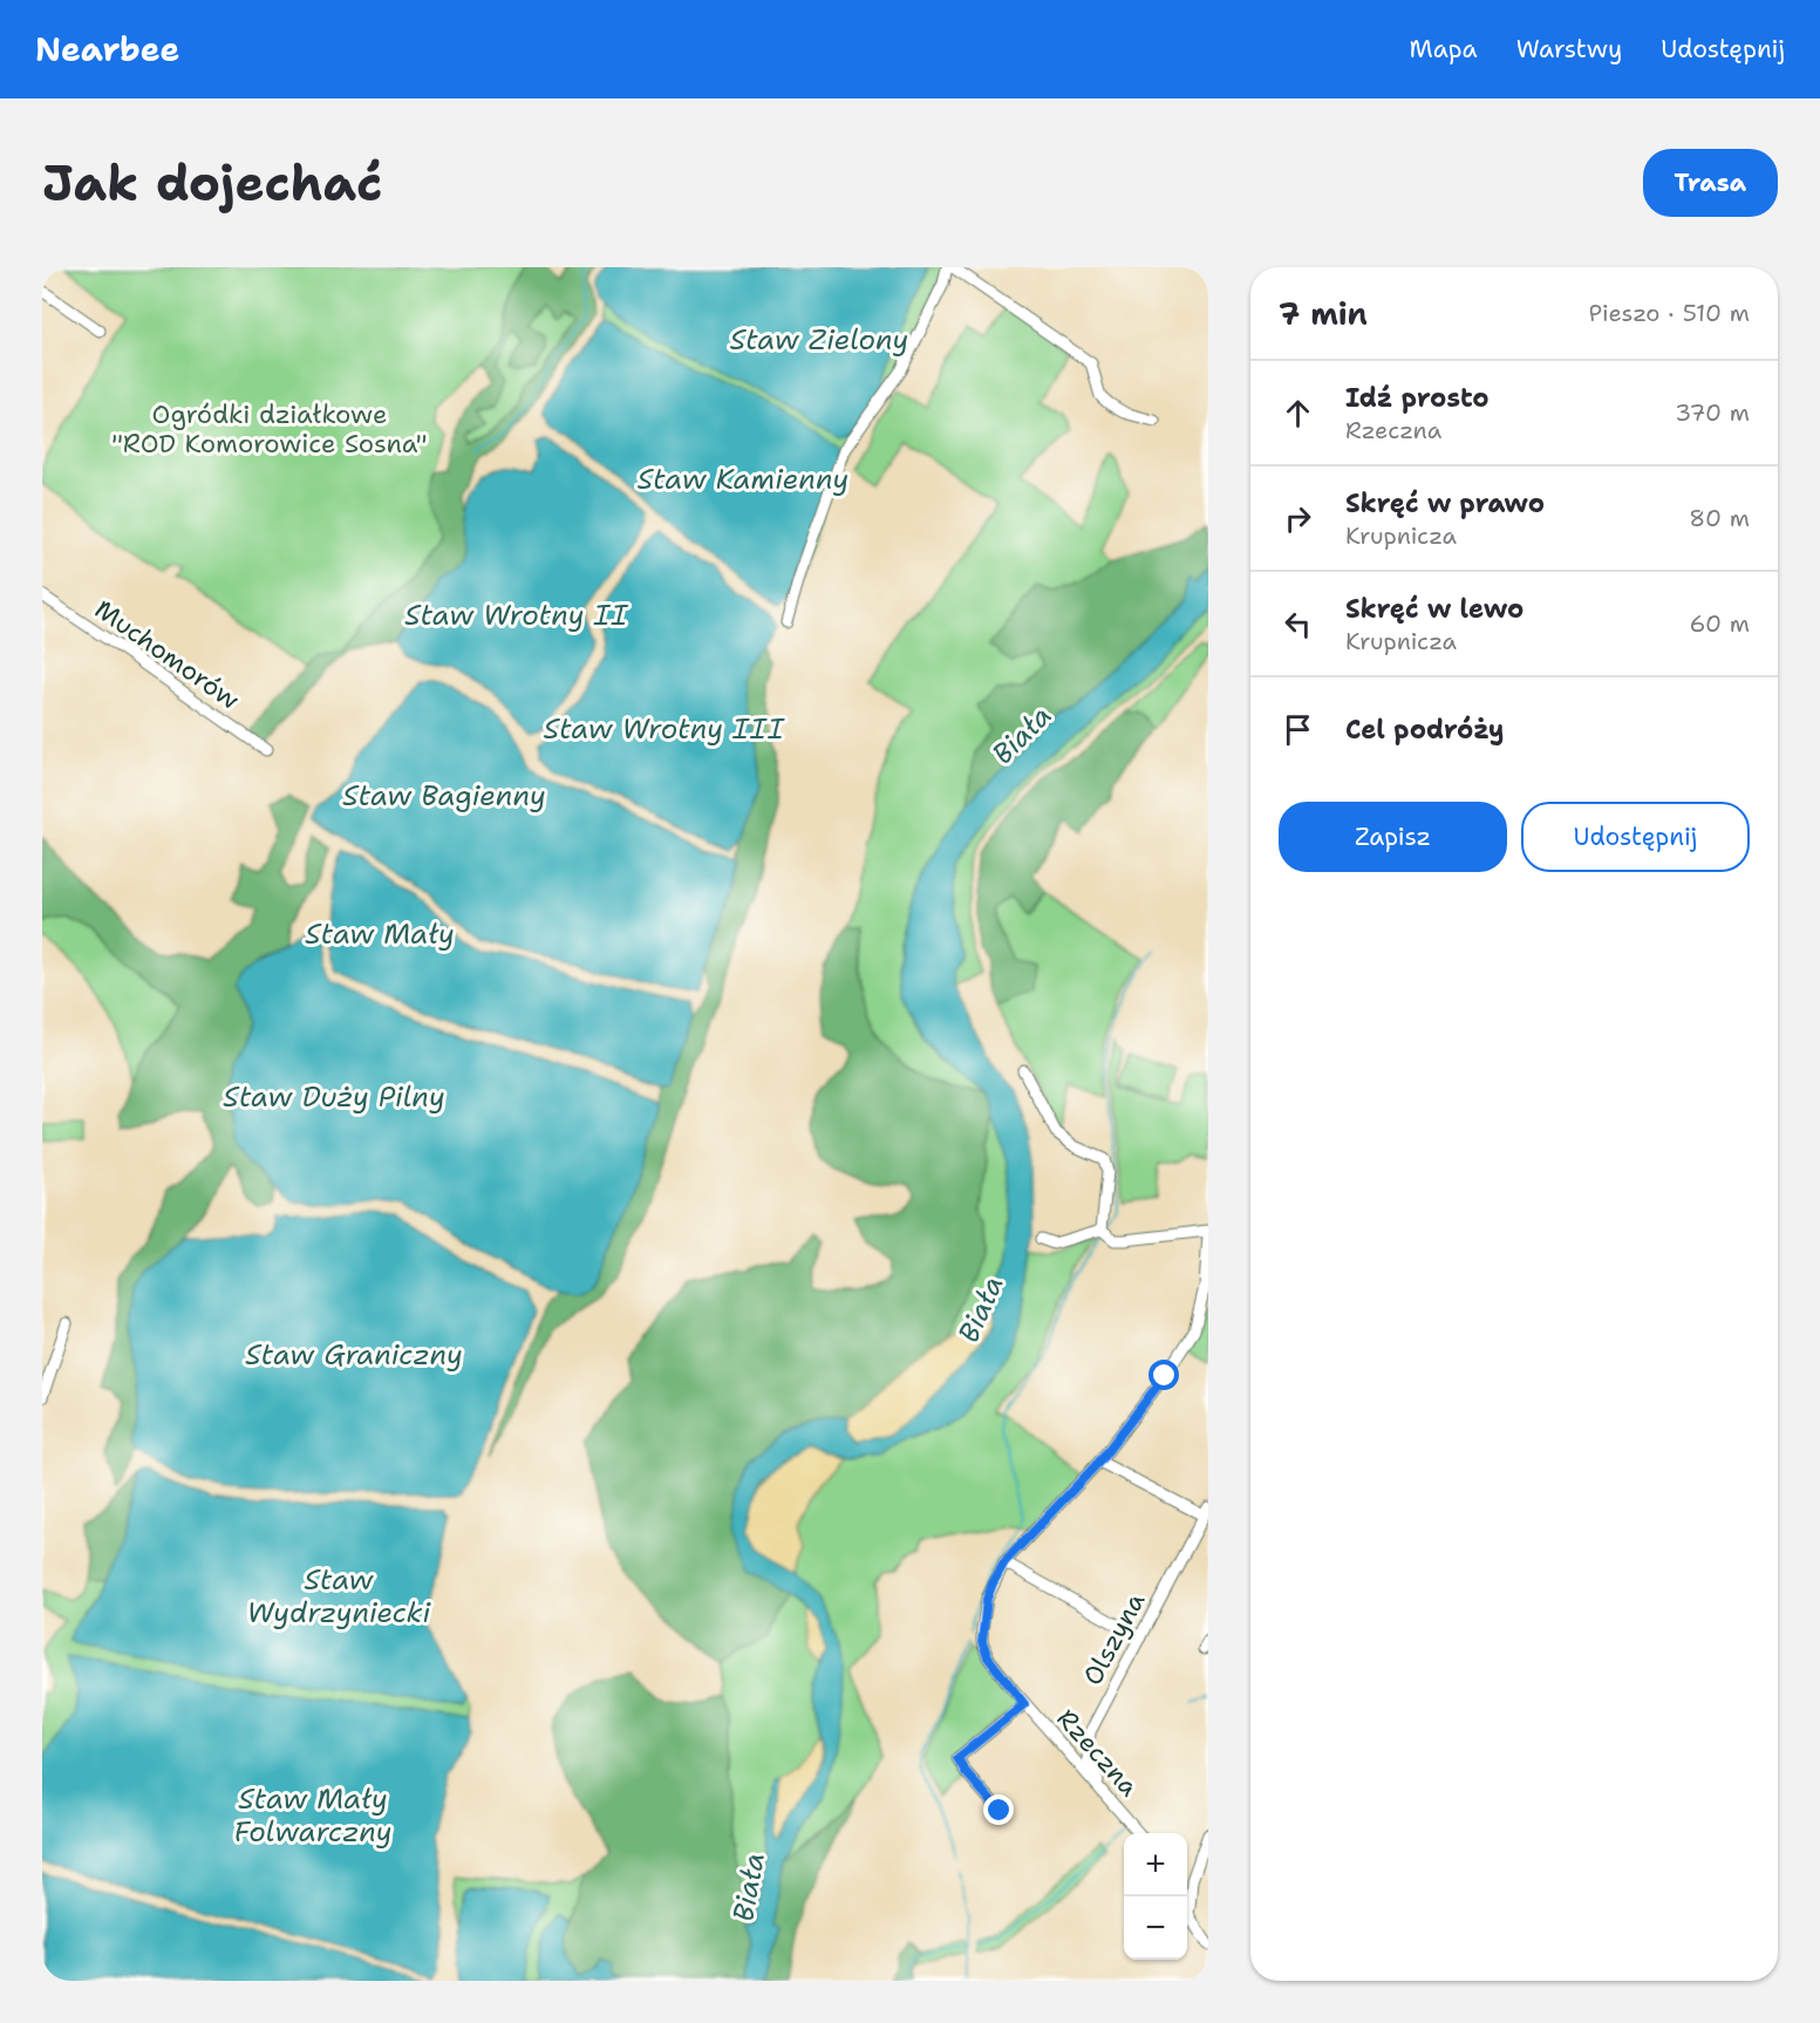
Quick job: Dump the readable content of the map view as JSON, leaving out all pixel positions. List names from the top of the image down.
{
  "streets": {
    "street": ["Muchomorów", "Olszyna", "Rzeczna"]
  },
  "crossings": [
    ["Olszyna", "Rzeczna"]
  ],
  "water": [
    "Staw Zielony",
    "Staw Kamienny",
    "Staw Wrotny II",
    "Staw Wrotny III",
    "Biała",
    "Staw Bagienny",
    "Staw Mały",
    "Staw Duży Pilny",
    "Staw Graniczny",
    "Staw Wydrzyniecki",
    "Staw Mały Folwarczny"
  ],
  "parks": ["Ogródki działkowe \"ROD Komorowice Sosna\""],
  "page": {
    "header": "Nearbee",
    "nav": ["Mapa", "Warstwy", "Udostępnij"],
    "buttons": [
      "Trasa",
      ["Zapisz", "Udostępnij"]
    ],
    "title": "Jak dojechać",
    "heading": ["7 min", "Pieszo · 510 m"],
    "list": [
      ["Idź prosto", "Rzeczna", "370 m"],
      ["Skręć w prawo", "Krupnicza", "80 m"],
      ["Skręć w lewo", "Krupnicza", "60 m"],
      "Cel podróży"
    ],
    "map_buttons": ["+", "−"]
  }
}
